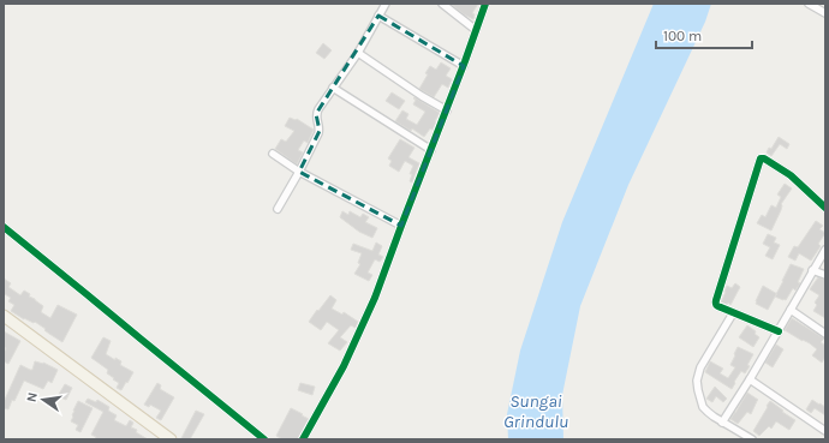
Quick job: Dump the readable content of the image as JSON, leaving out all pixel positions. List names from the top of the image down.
{
  "water": ["Sungai Grindulu"],
  "scale_bar": "100 m",
  "north": "left"
}
